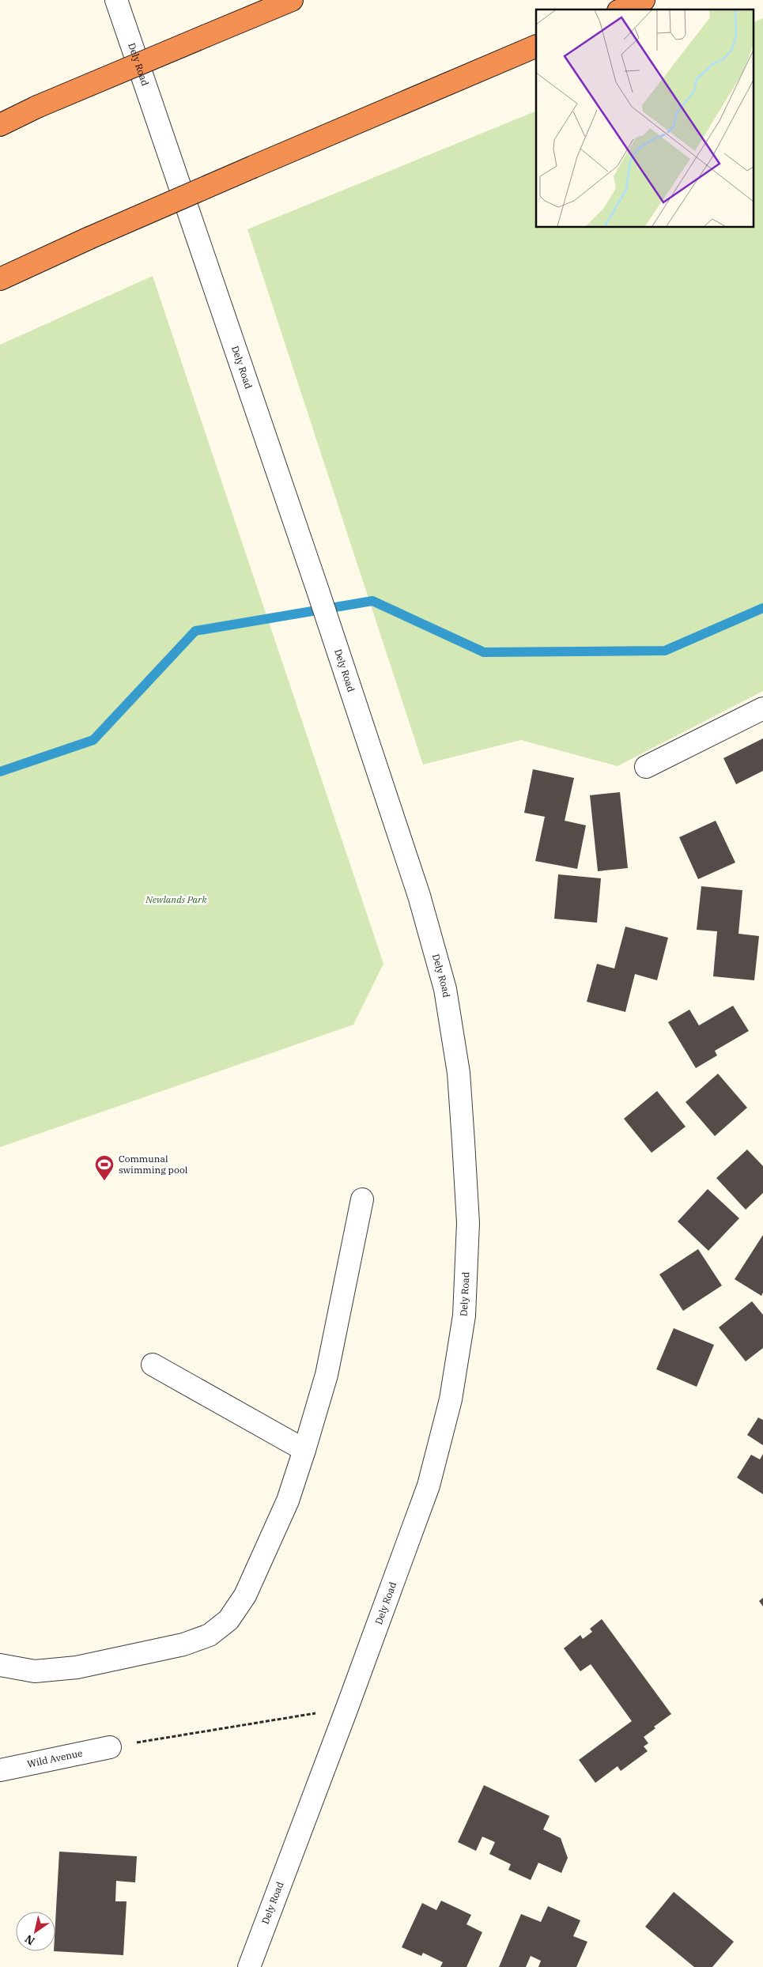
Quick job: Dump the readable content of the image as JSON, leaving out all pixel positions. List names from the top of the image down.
{
  "streets": {
    "street": ["Dely Road", "Wild Avenue"]
  },
  "parks": ["Newlands Park"],
  "places": {
    "sports": ["Communal swimming pool"]
  },
  "north": "bottom left"
}
